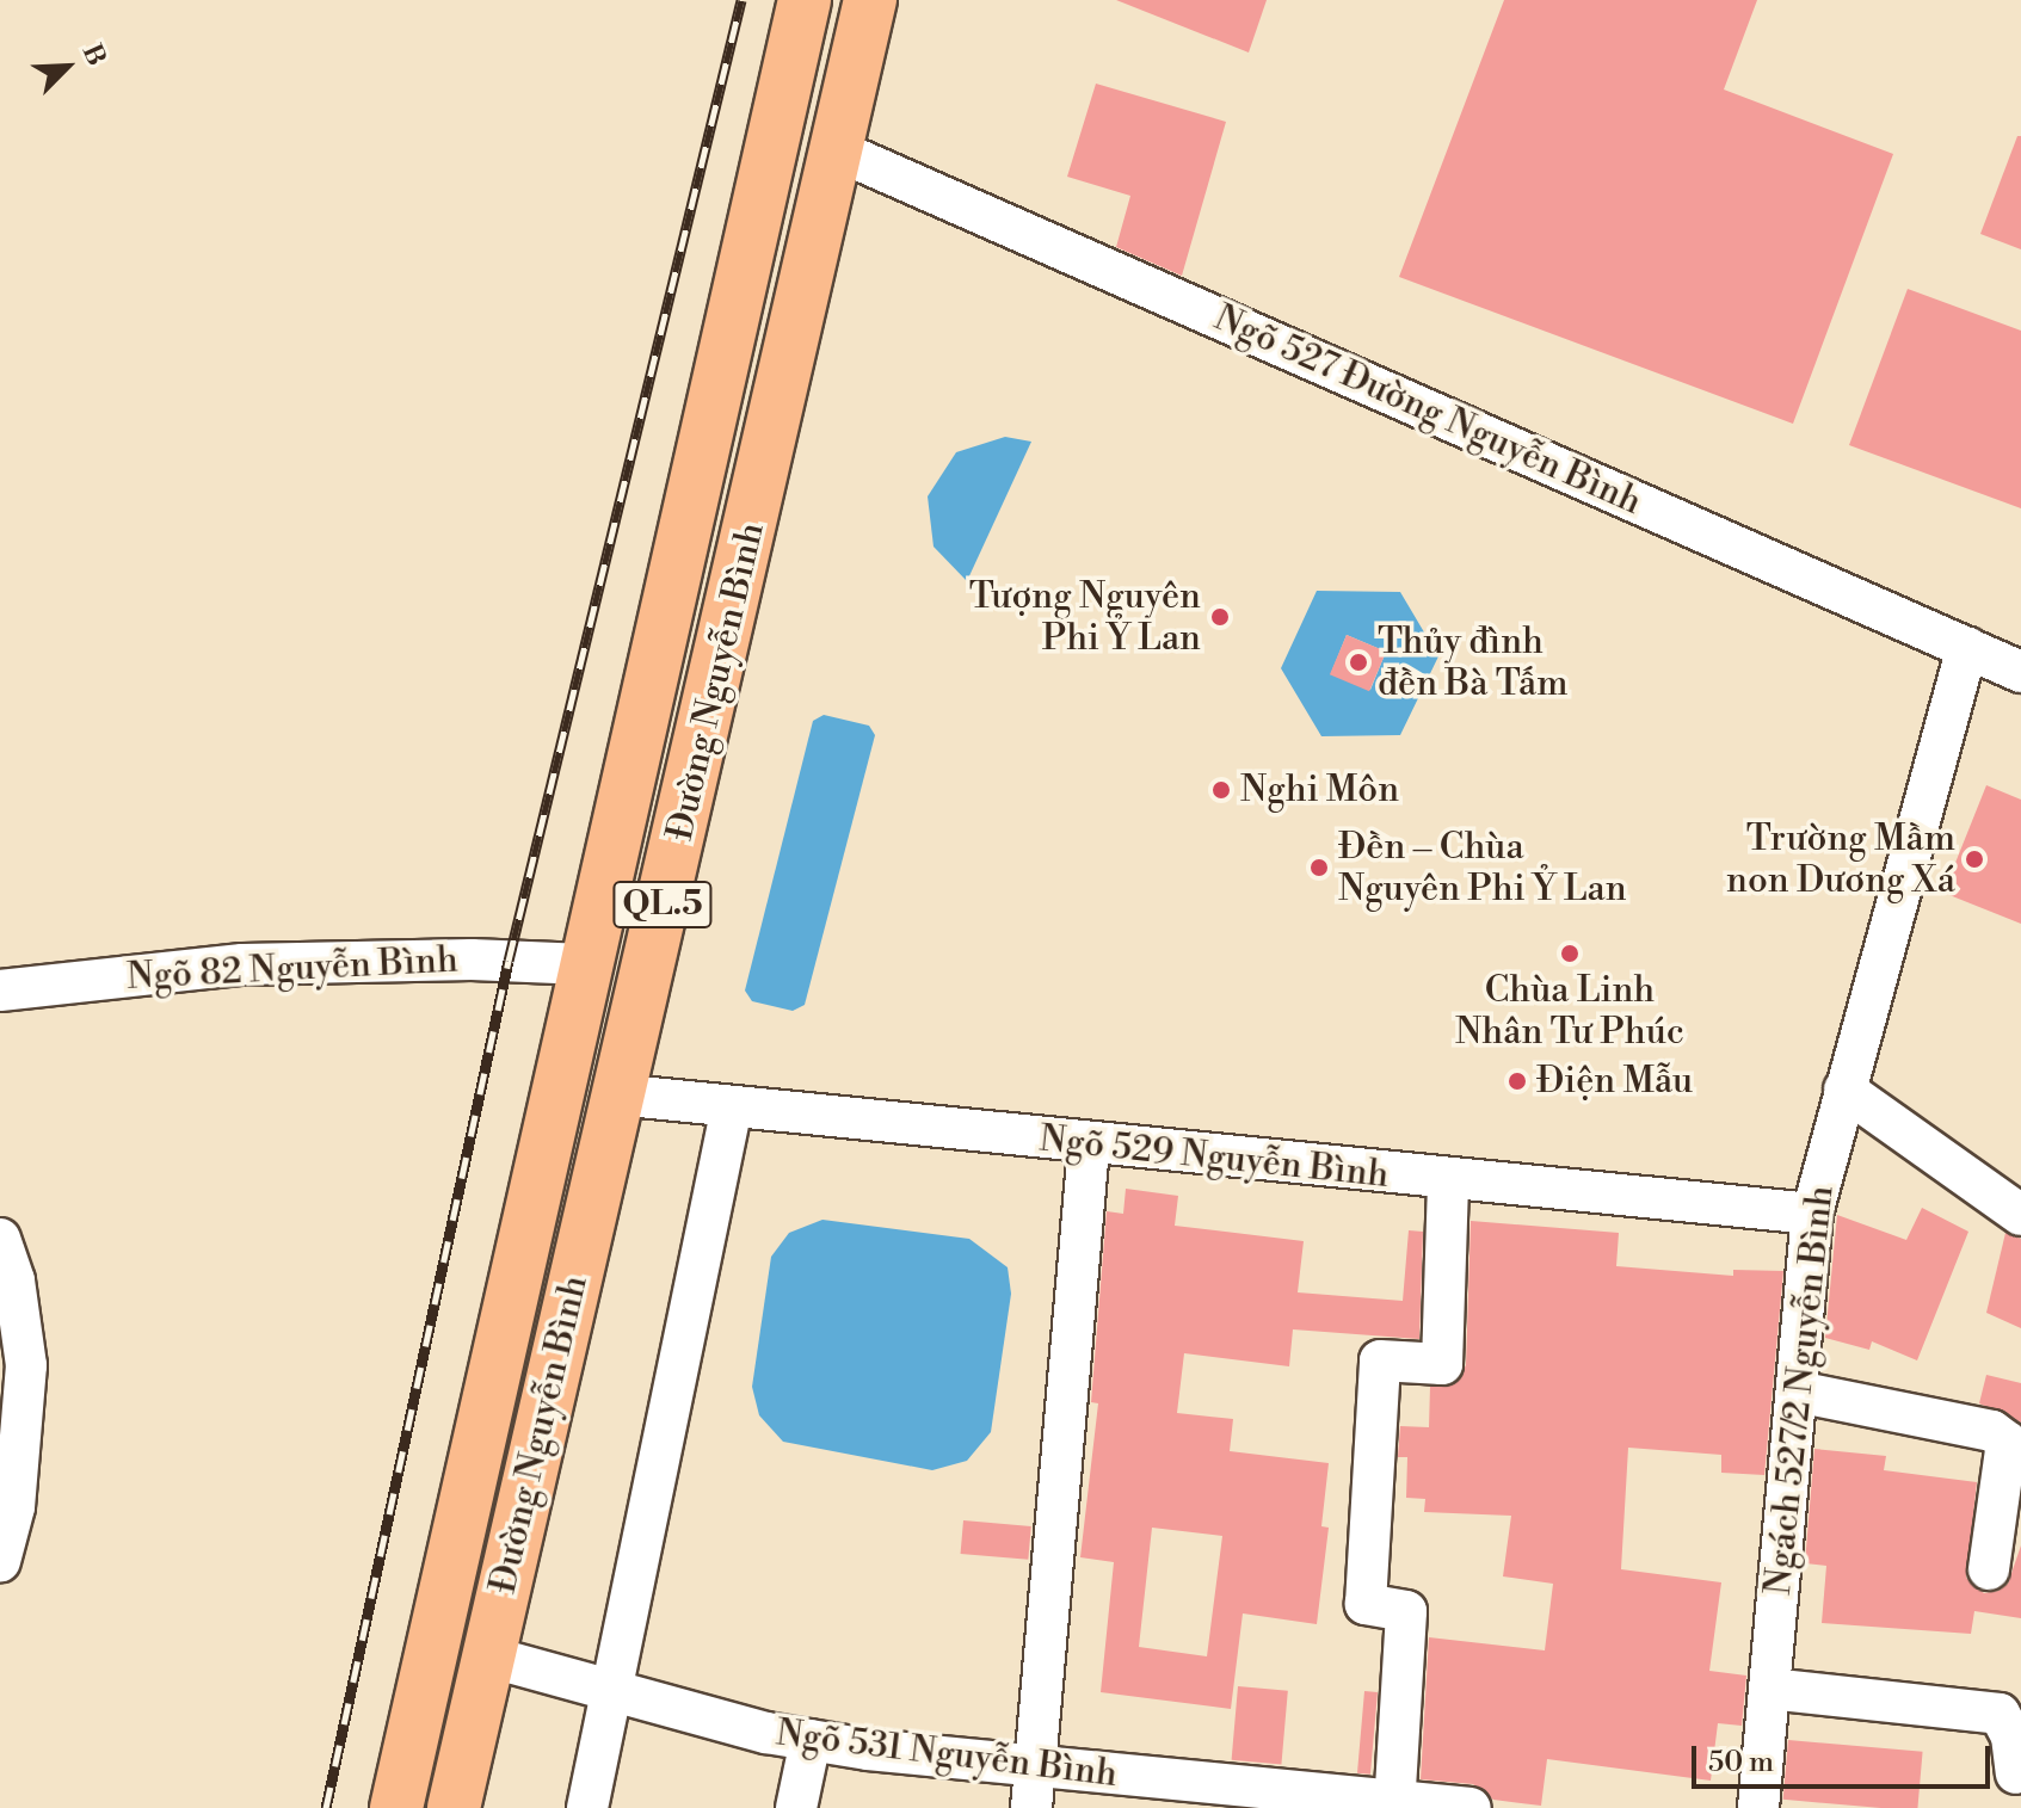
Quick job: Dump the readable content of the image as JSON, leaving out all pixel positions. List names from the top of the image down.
{
  "streets": {
    "highway": ["Đường Nguyễn Bình", "QL.5"],
    "street": [
      "Ngõ 527 Đường Nguyễn Bình",
      "Ngõ 82 Nguyễn Bình",
      "Ngõ 529 Nguyễn Bình",
      "Ngách 527/2 Nguyễn Bình",
      "Ngõ 531 Nguyễn Bình"
    ]
  },
  "crossings": [
    ["Ngõ 527 Đường Nguyễn Bình", "Đường Nguyễn Bình"],
    ["Ngõ 527 Đường Nguyễn Bình", "Ngách 527/2 Nguyễn Bình"],
    ["Đường Nguyễn Bình", "Ngõ 82 Nguyễn Bình"],
    ["Đường Nguyễn Bình", "Ngõ 529 Nguyễn Bình"],
    ["Đường Nguyễn Bình", "Ngõ 531 Nguyễn Bình"],
    ["Ngõ 529 Nguyễn Bình", "Ngách 527/2 Nguyễn Bình"]
  ],
  "places": [
    "Tượng Nguyên Phi Ỷ Lan",
    "Thủy đình đền Bà Tấm",
    "Nghi Môn",
    "Trường Mầm non Dương Xá",
    "Đền – Chùa Nguyên Phi Ỷ Lan",
    "Chùa Linh Nhân Tư Phúc",
    "Điện Mẫu"
  ],
  "scale_bar": "50 m",
  "north": "top right"
}
